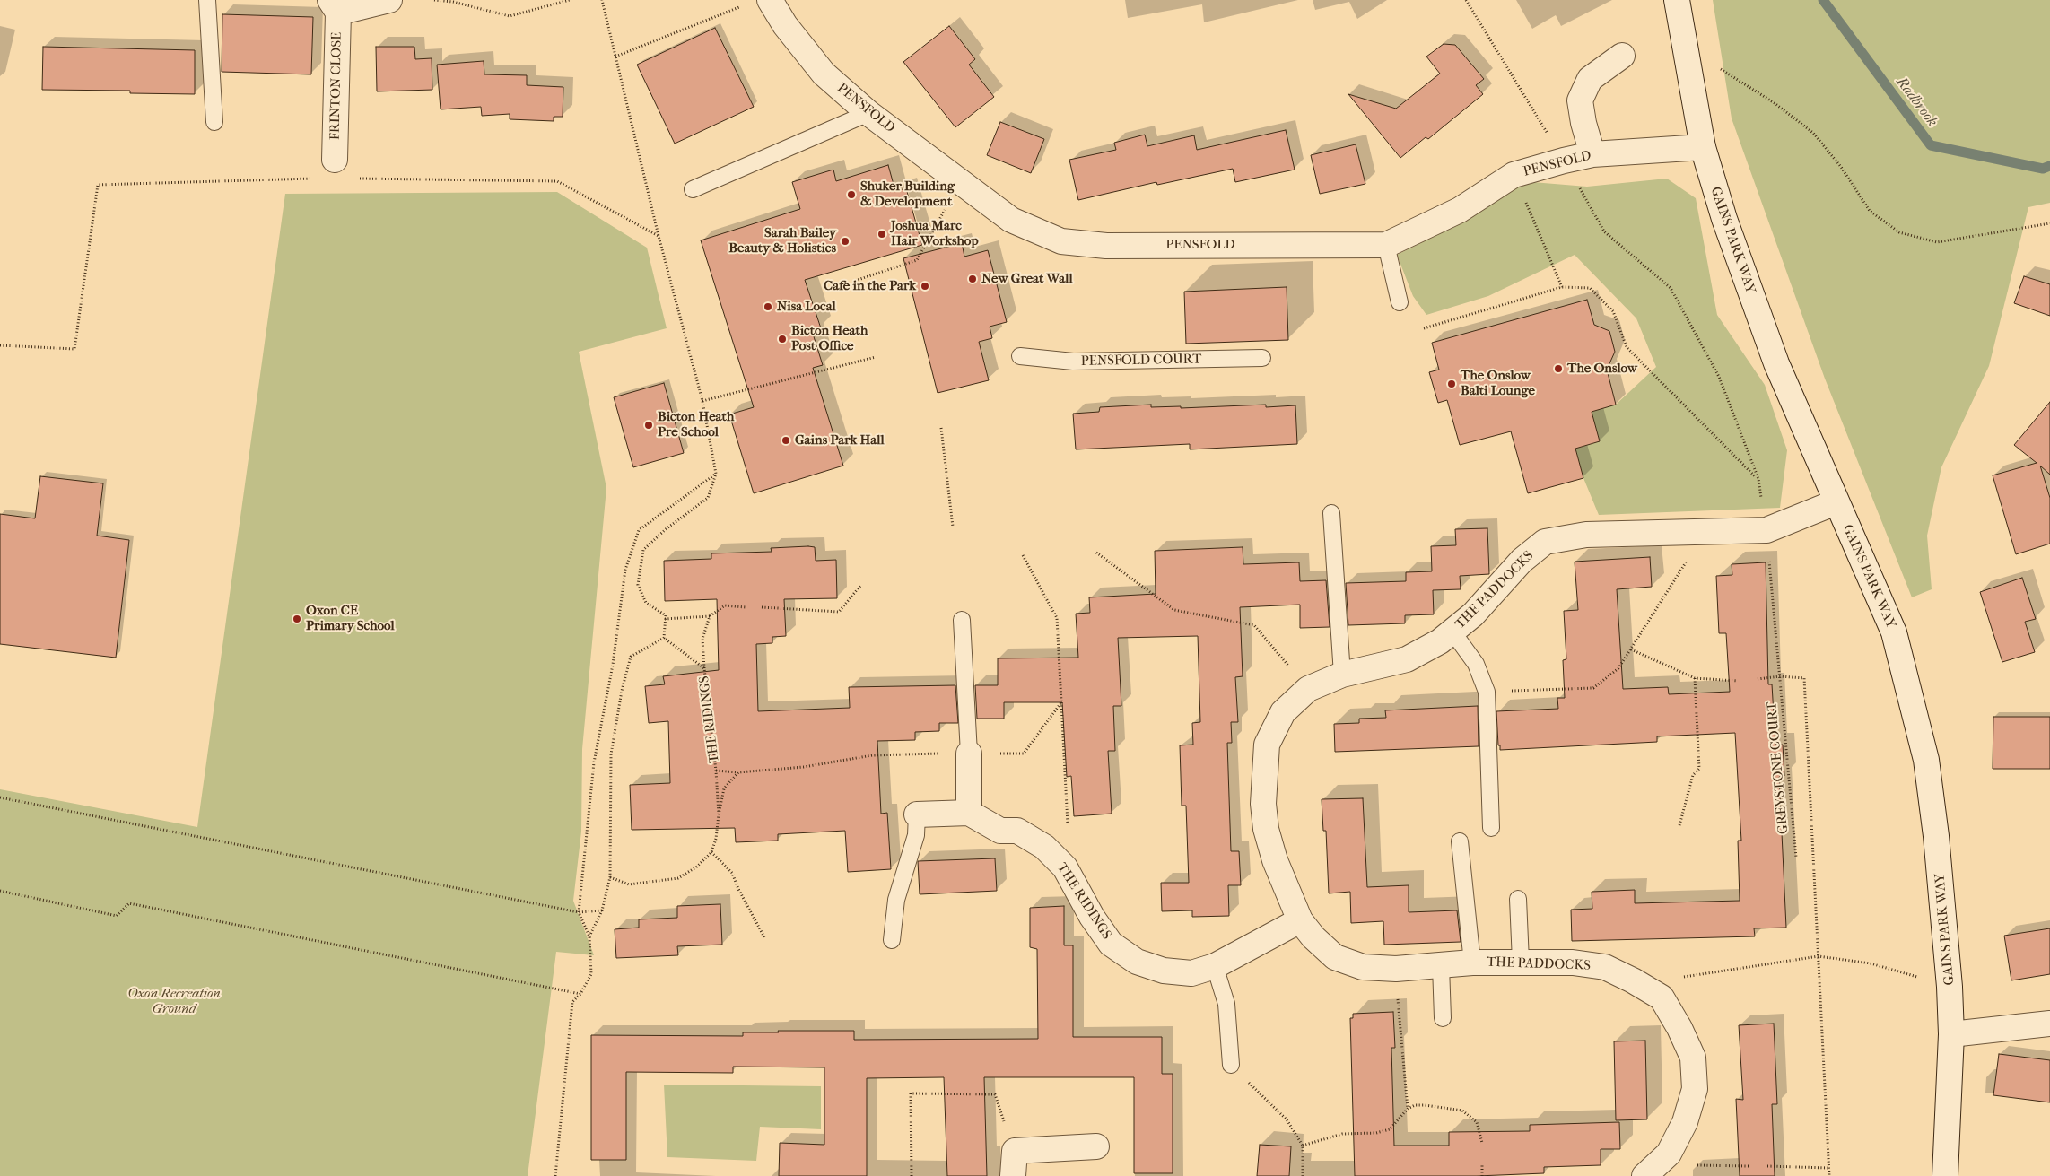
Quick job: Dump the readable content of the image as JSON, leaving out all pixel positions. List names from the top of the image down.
{
  "streets": {
    "street": [
      "FRINTON CLOSE",
      "PENSFOLD",
      "GAINS PARK WAY",
      "THE PADDOCKS",
      "THE RIDINGS"
    ],
    "lane": ["PENSFOLD COURT"],
    "path": ["GREYSTONE COURT"]
  },
  "crossings": [
    ["PENSFOLD", "GAINS PARK WAY"],
    ["PENSFOLD", "GREYSTONE COURT"],
    ["GAINS PARK WAY", "THE PADDOCKS"],
    ["THE PADDOCKS", "THE RIDINGS"],
    ["THE PADDOCKS", "GREYSTONE COURT"]
  ],
  "water": ["Radbrook"],
  "parks": ["Oxon Recreation Ground"],
  "places": [
    "Shuker Building & Development",
    "Joshua Marc Hair Workshop",
    "Sarah Bailey Beauty & Holistics",
    "New Great Wall",
    "Cafe in the Park",
    "Nisa Local",
    "Bicton Heath Post Office",
    "The Onslow",
    "The Onslow Balti Lounge",
    "Bicton Heath Pre School",
    "Gains Park Hall",
    "Oxon CE Primary School"
  ]
}
